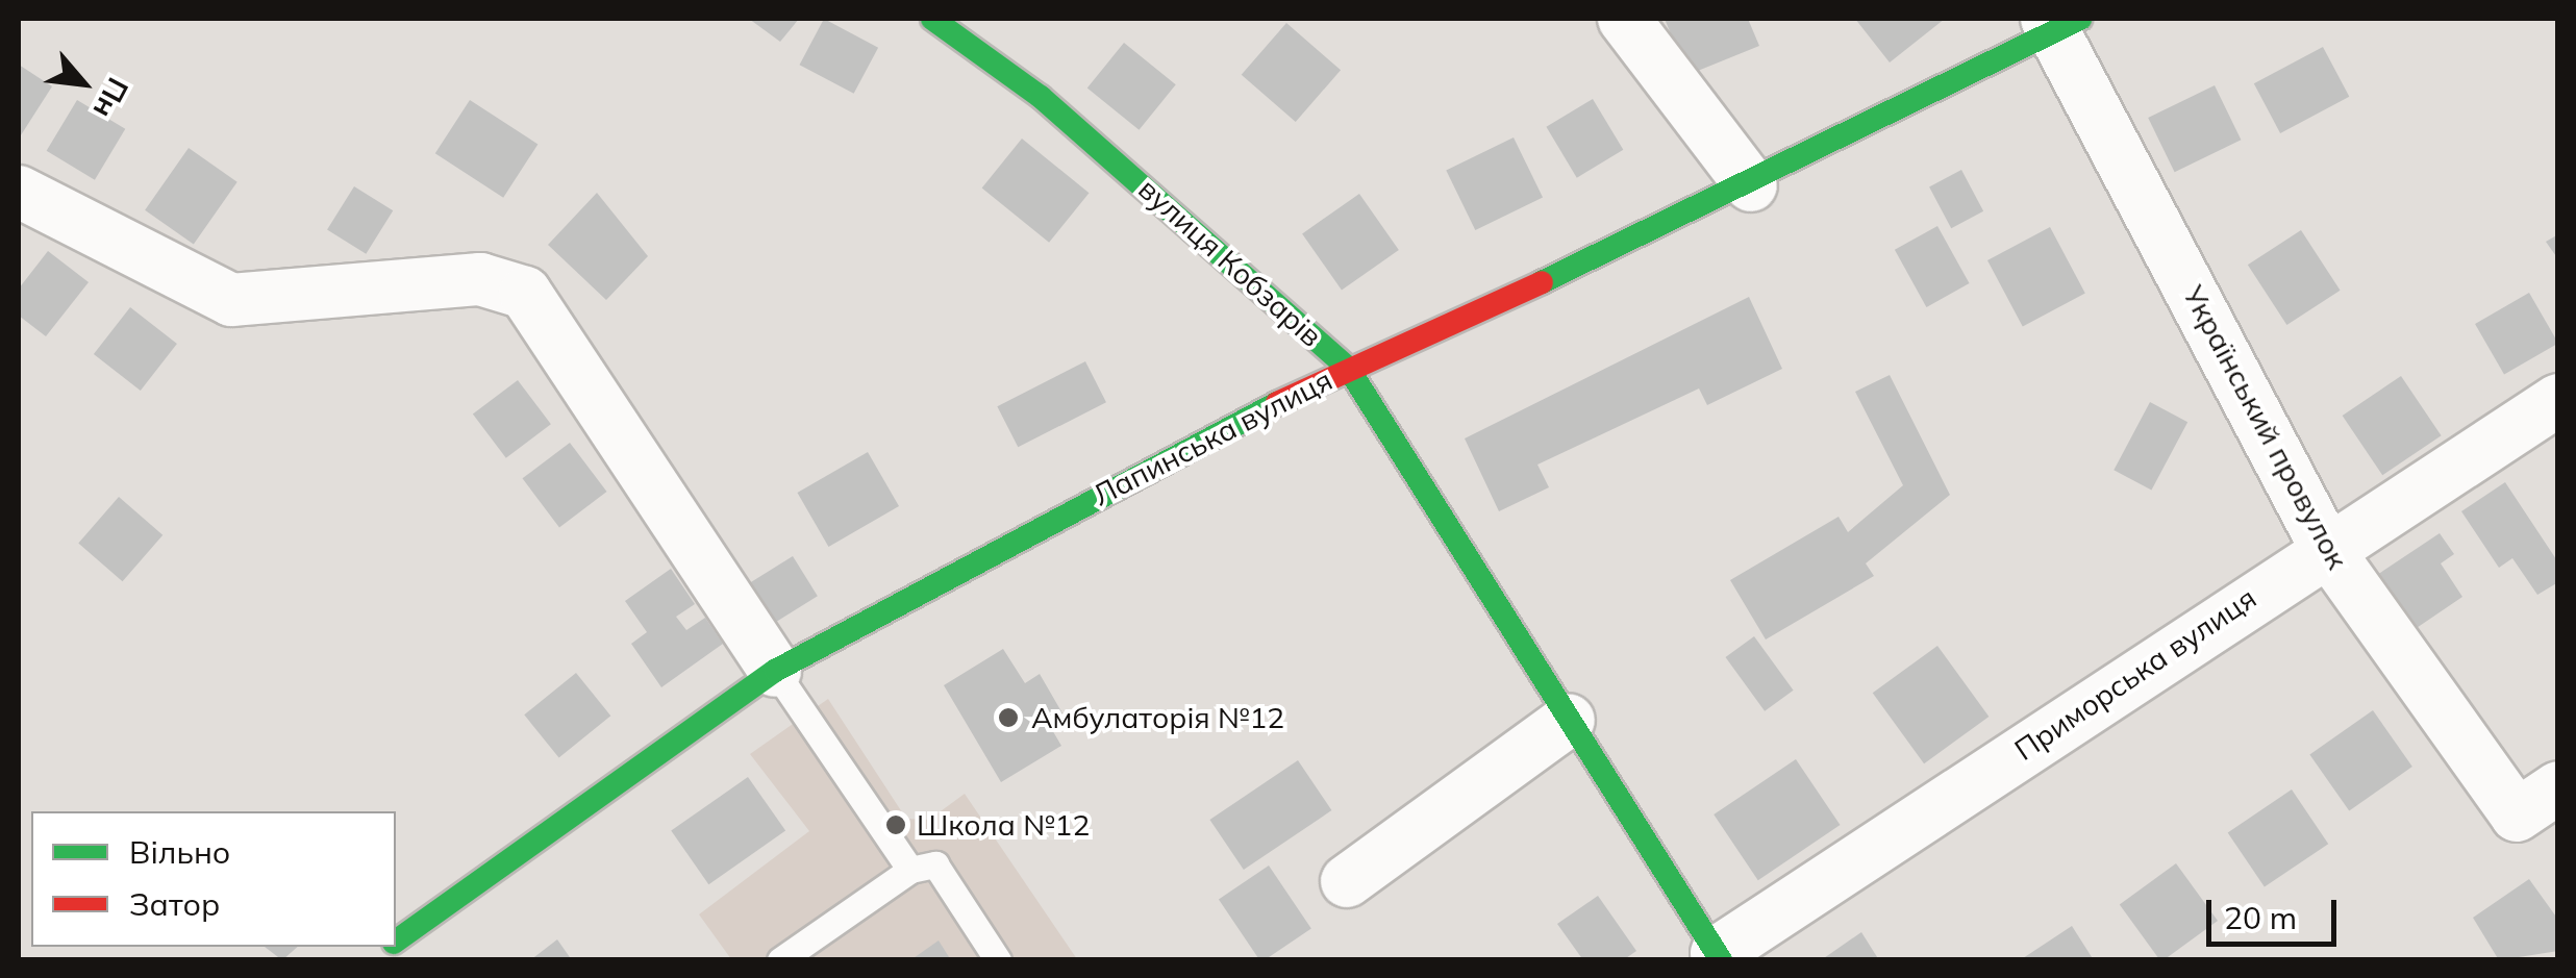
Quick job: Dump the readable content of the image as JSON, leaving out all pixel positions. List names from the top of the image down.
{
  "streets": {
    "street": [
      "вулиця Кобзарів",
      "Український провулок",
      "Лапинська вулиця",
      "Приморська вулиця"
    ]
  },
  "crossings": [
    ["вулиця Кобзарів", "Лапинська вулиця"],
    ["вулиця Кобзарів", "Приморська вулиця"],
    ["Український провулок", "Лапинська вулиця"],
    ["Український провулок", "Приморська вулиця"]
  ],
  "places": ["Амбулаторія №12", "Школа №12"],
  "legend": ["Вільно", "Затор"],
  "scale_bar": "20 m",
  "north": "bottom right"
}
